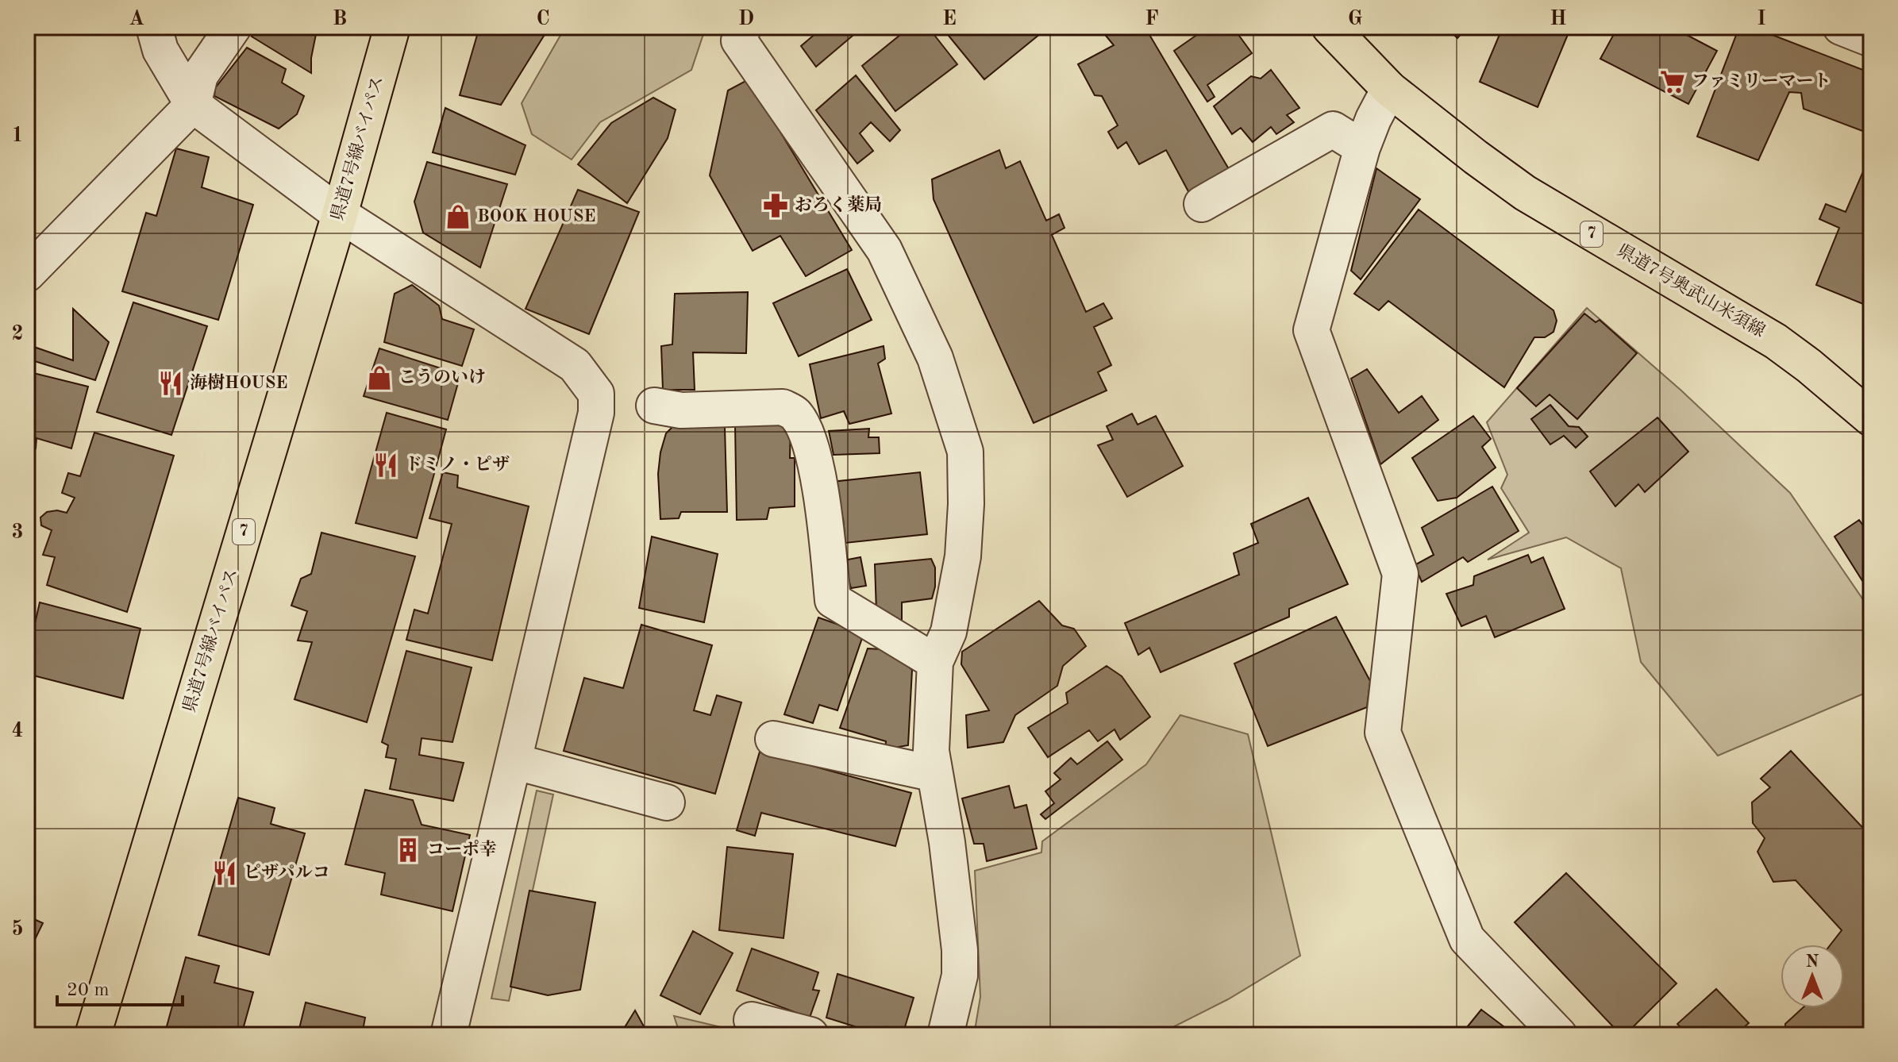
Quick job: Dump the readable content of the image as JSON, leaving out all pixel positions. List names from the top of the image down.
{
  "streets": {
    "main road": ["県道7号線バイパス", "7", "県道7号奥武山米須線"]
  },
  "places": {
    "supermarket": ["ファミリーマート"],
    "pharmacy": ["おろく薬局"],
    "shop": ["BOOK HOUSE", "こうのいけ"],
    "restaurant": ["海樹HOUSE", "ドミノ・ピザ", "ピザパルコ"],
    "building": ["コーポ幸"]
  },
  "scale_bar": "20 m",
  "north": "top",
  "grid": {
    "columns": [
      "A",
      "B",
      "C",
      "D",
      "E",
      "F",
      "G",
      "H",
      "I"
    ],
    "rows": [
      "1",
      "2",
      "3",
      "4",
      "5"
    ]
  }
}
